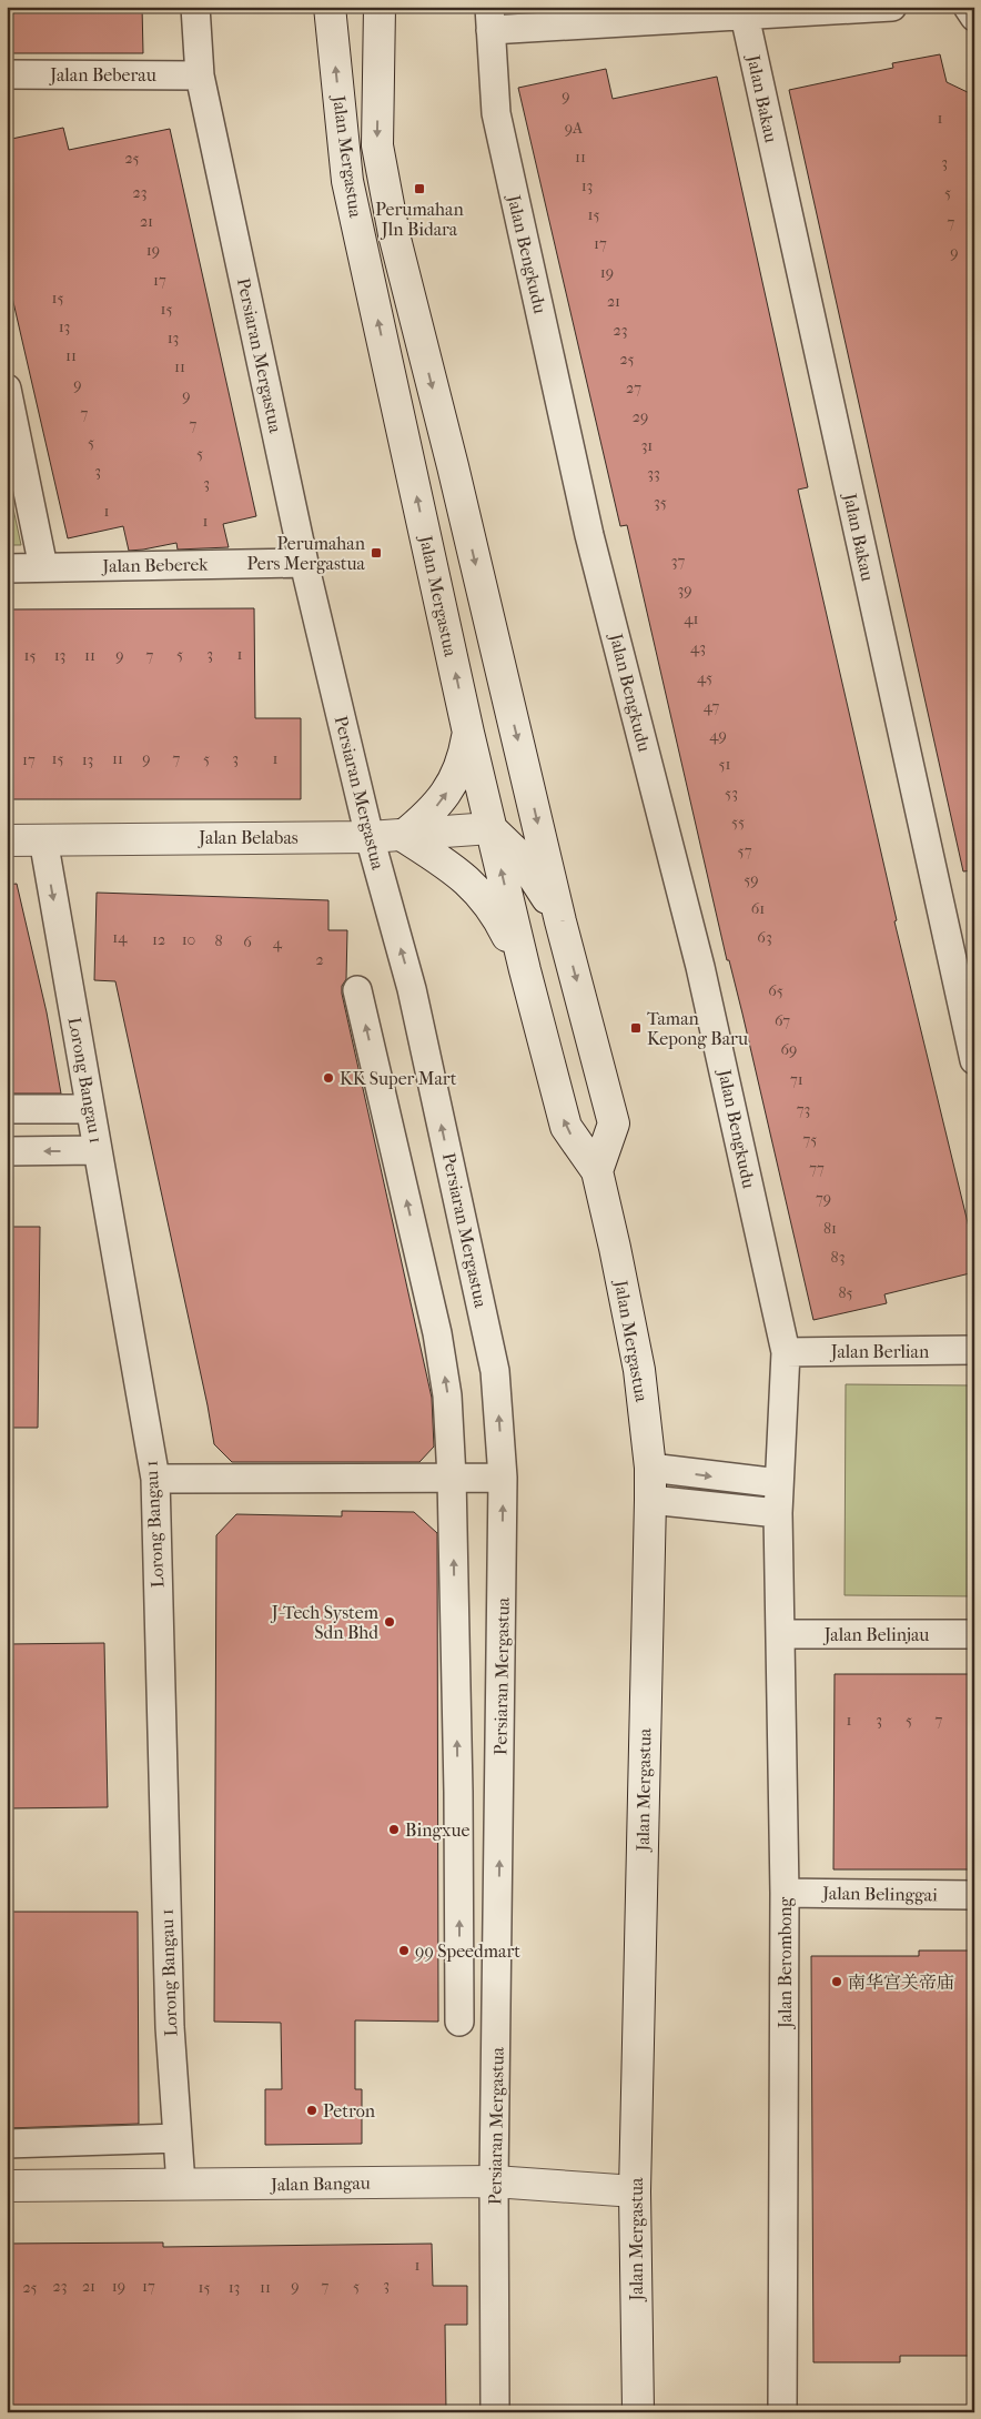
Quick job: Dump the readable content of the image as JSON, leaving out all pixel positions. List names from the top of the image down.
{
  "streets": {
    "main road": ["Jalan Mergastua", "Jalan Belabas", "Jalan Bangau"],
    "street": [
      "Jalan Beberau",
      "Jalan Bakau",
      "Jalan Bengkudu",
      "Persiaran Mergastua",
      "Jalan Beberek",
      "Lorong Bangau 1",
      "Jalan Berlian",
      "Jalan Belinjau",
      "Jalan Belinggai",
      "Jalan Berombong"
    ]
  },
  "crossings": [
    ["Jalan Beberau", "Persiaran Mergastua"],
    ["Jalan Mergastua", "Jalan Belabas"],
    ["Jalan Mergastua", "Jalan Bangau"],
    ["Jalan Bengkudu", "Jalan Berlian"],
    ["Jalan Bengkudu", "Jalan Berombong"],
    ["Persiaran Mergastua", "Jalan Beberek"],
    ["Persiaran Mergastua", "Jalan Belabas"],
    ["Persiaran Mergastua", "Jalan Bangau"],
    ["Jalan Belabas", "Lorong Bangau 1"],
    ["Lorong Bangau 1", "Jalan Bangau"],
    ["Jalan Berlian", "Jalan Berombong"],
    ["Jalan Belinjau", "Jalan Berombong"],
    ["Jalan Belinggai", "Jalan Berombong"]
  ],
  "places": {
    "transit": ["Perumahan Jln Bidara", "Perumahan Pers Mergastua", "Taman Kepong Baru"],
    "other": [
      "KK Super Mart",
      "J-Tech System Sdn Bhd",
      "Bingxue",
      "99 Speedmart",
      "南华宫关帝庙",
      "Petron"
    ]
  },
  "house_numbers": [
    "9",
    "1",
    "9A",
    "11",
    "25",
    "3",
    "13",
    "23",
    "5",
    "15",
    "21",
    "7",
    "17",
    "19",
    "9",
    "19",
    "17",
    "15",
    "21",
    "15",
    "13",
    "23",
    "13",
    "11",
    "25",
    "11",
    "9",
    "27",
    "9",
    "7",
    "29",
    "7",
    "5",
    "31",
    "5",
    "3",
    "33",
    "3",
    "35",
    "1",
    "1",
    "37",
    "39",
    "41",
    "43",
    "5",
    "3",
    "1",
    "15",
    "13",
    "11",
    "9",
    "7",
    "45",
    "47",
    "49",
    "15",
    "11",
    "9",
    "7",
    "5",
    "3",
    "1",
    "17",
    "13",
    "51",
    "53",
    "55",
    "57",
    "59",
    "61",
    "14",
    "63",
    "12",
    "10",
    "8",
    "6",
    "4",
    "2",
    "65",
    "67",
    "69",
    "71",
    "73",
    "75",
    "77",
    "79",
    "81",
    "83",
    "85",
    "1",
    "3",
    "5",
    "7",
    "1",
    "3",
    "23",
    "21",
    "19",
    "17",
    "9",
    "7",
    "5",
    "25",
    "15",
    "13",
    "11"
  ]
}
